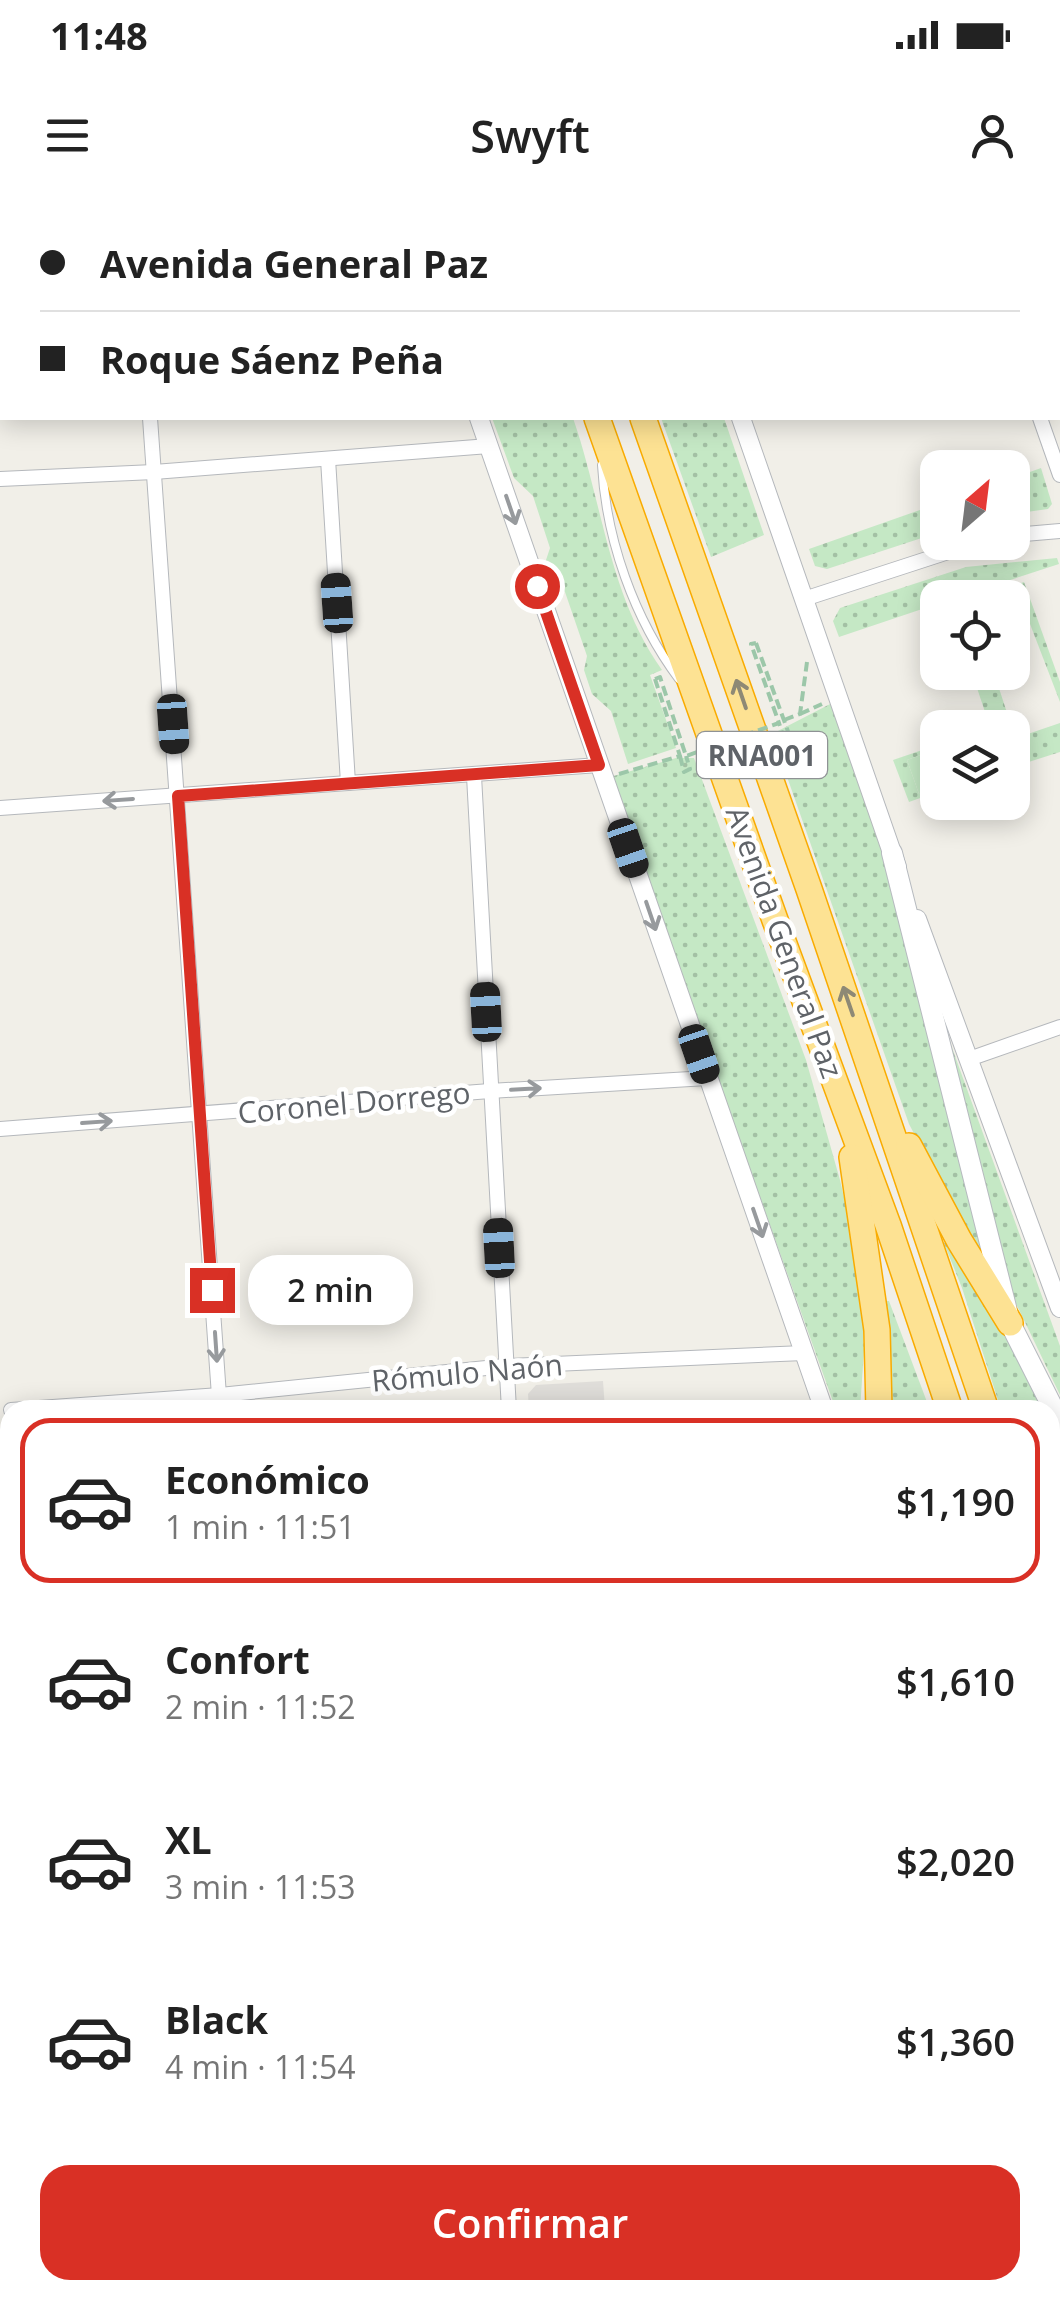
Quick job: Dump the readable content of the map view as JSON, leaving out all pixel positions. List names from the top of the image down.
{
  "streets": {
    "highway": ["RNA001", "Avenida General Paz"],
    "street": ["Coronel Dorrego", "Rómulo Naón"]
  },
  "one_way": ["Coronel Dorrego"],
  "north": "top right",
  "page": {
    "status": "11:48",
    "header": "Swyft",
    "banner": ["Avenida General Paz", "Roque Sáenz Peña"],
    "bubble": "2 min",
    "list": [
      {
        "name": "Económico",
        "note": "1 min · 11:51",
        "value": "$1,190"
      },
      {
        "name": "Confort",
        "note": "2 min · 11:52",
        "value": "$1,610"
      },
      {
        "name": "XL",
        "note": "3 min · 11:53",
        "value": "$2,020"
      },
      {
        "name": "Black",
        "note": "4 min · 11:54",
        "value": "$1,360"
      }
    ],
    "buttons": "Confirmar"
  }
}
